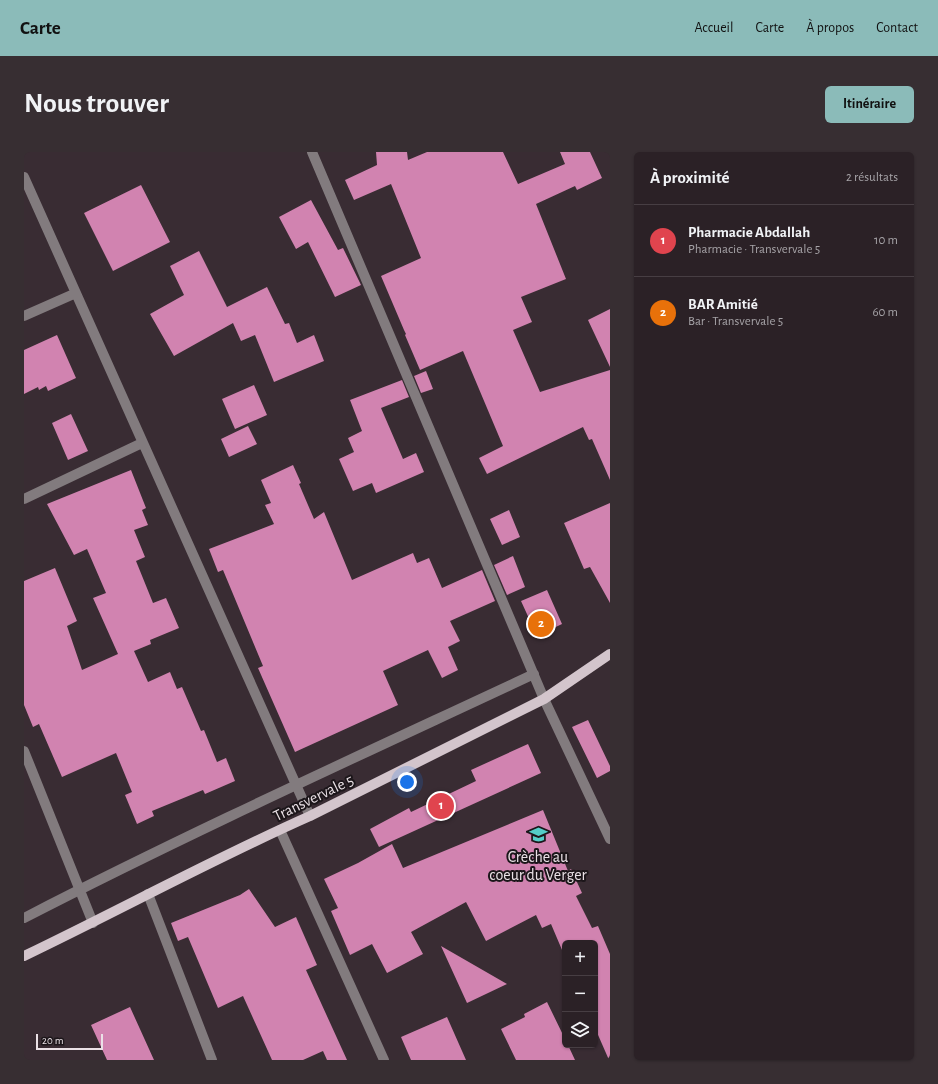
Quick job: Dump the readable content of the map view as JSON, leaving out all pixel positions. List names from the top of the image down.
{
  "streets": {
    "main road": ["Transvervale 5"]
  },
  "places": {
    "school or university": ["Crèche au coeur du Verger"]
  },
  "scale_bar": "20 m",
  "page": {
    "header": "Carte",
    "nav": [
      "Accueil",
      "Carte",
      "À propos",
      "Contact"
    ],
    "buttons": "Itinéraire",
    "title": "Nous trouver",
    "heading": ["À proximité", "2 résultats"],
    "list": [
      {
        "mark": "1",
        "name": "Pharmacie Abdallah",
        "note": "Pharmacie · Transvervale 5",
        "value": "10 m"
      },
      {
        "mark": "2",
        "name": "BAR Amitié",
        "note": "Bar · Transvervale 5",
        "value": "60 m"
      }
    ],
    "pins": ["2", "1"],
    "map_buttons": ["+", "−"],
    "scale": "20 m"
  }
}
